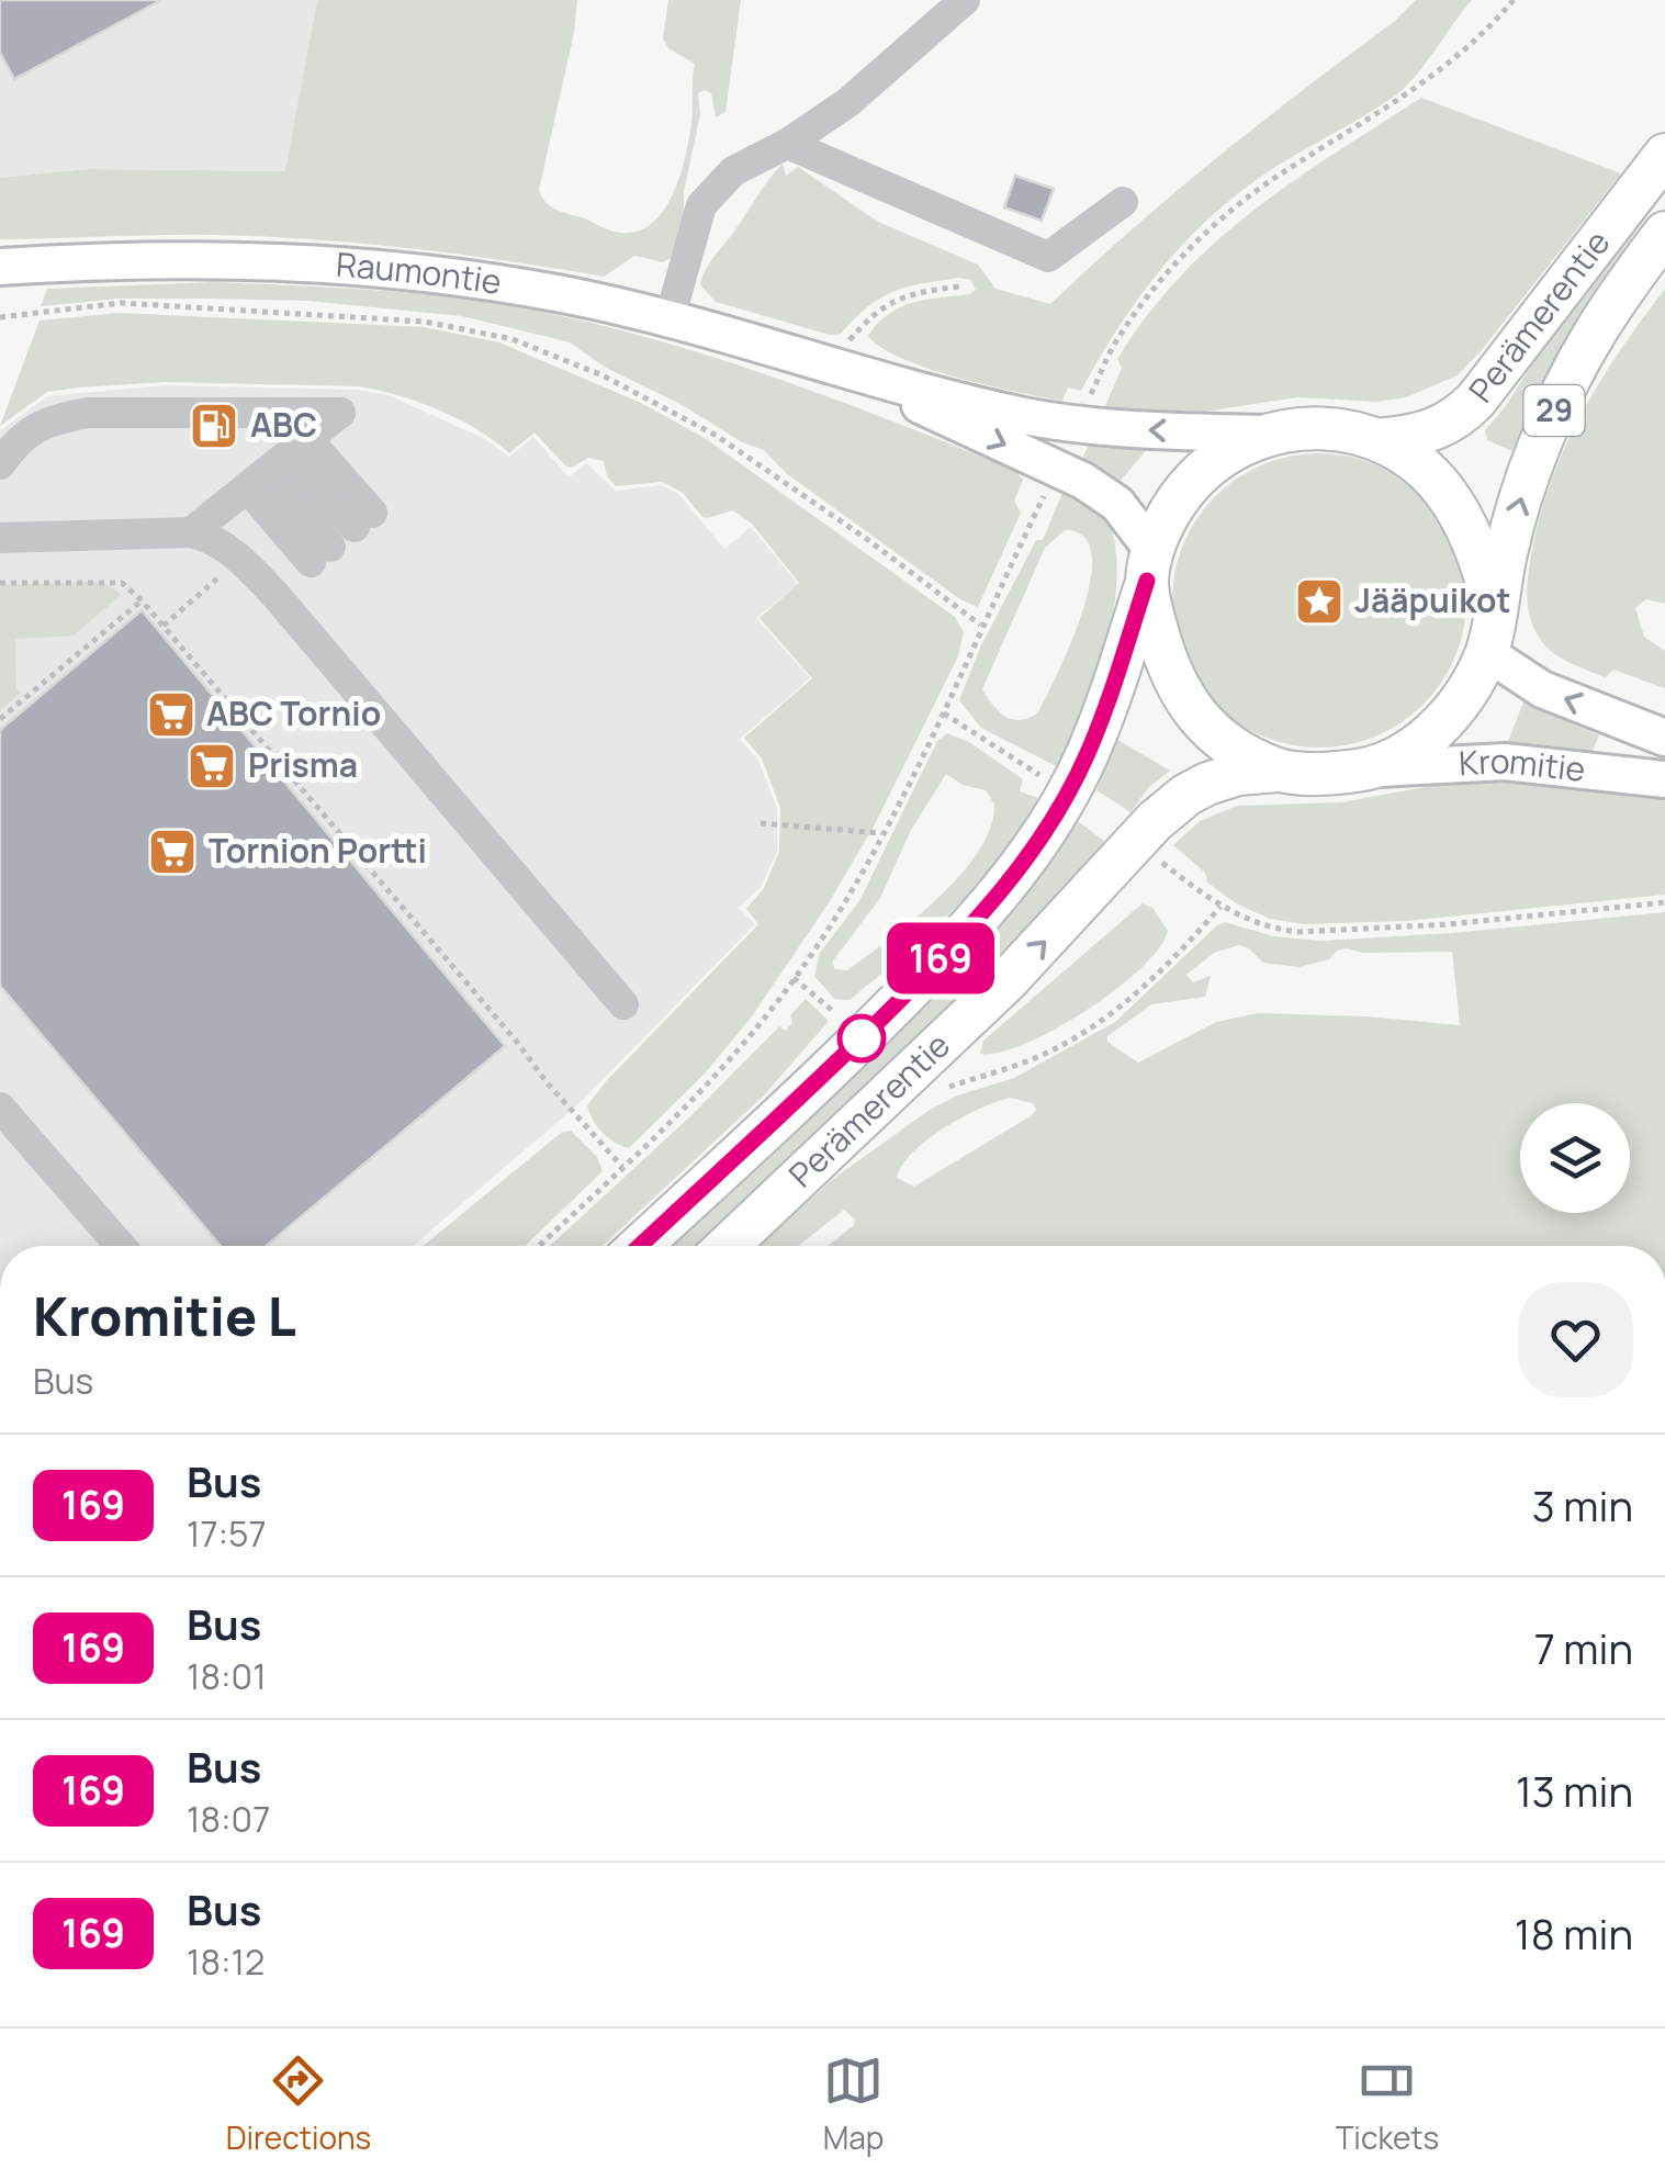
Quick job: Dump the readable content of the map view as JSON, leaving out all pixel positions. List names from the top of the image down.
{
  "streets": {
    "highway": ["Perämerentie", "29"],
    "main road": ["Raumontie", "Kromitie"]
  },
  "crossings": [
    ["Raumontie", "Perämerentie"],
    ["Raumontie", "29"],
    ["Raumontie", "Kromitie"],
    ["Perämerentie", "29"],
    ["Perämerentie", "Kromitie"],
    ["29", "Kromitie"]
  ],
  "places": {
    "fuel station": ["ABC"],
    "place": ["Jääpuikot"],
    "supermarket": ["ABC Tornio", "Prisma", "Tornion Portti"]
  },
  "lines": ["bus line 169"],
  "page": {
    "on_map": "169",
    "heading": ["Kromitie L", "Bus"],
    "list": [
      {
        "mark": "169",
        "name": "Bus",
        "note": "17:57",
        "value": "3 min"
      },
      {
        "mark": "169",
        "name": "Bus",
        "note": "18:01",
        "value": "7 min"
      },
      {
        "mark": "169",
        "name": "Bus",
        "note": "18:07",
        "value": "13 min"
      },
      {
        "mark": "169",
        "name": "Bus",
        "note": "18:12",
        "value": "18 min"
      }
    ],
    "tabs": ["Directions", "Map", "Tickets"]
  }
}
